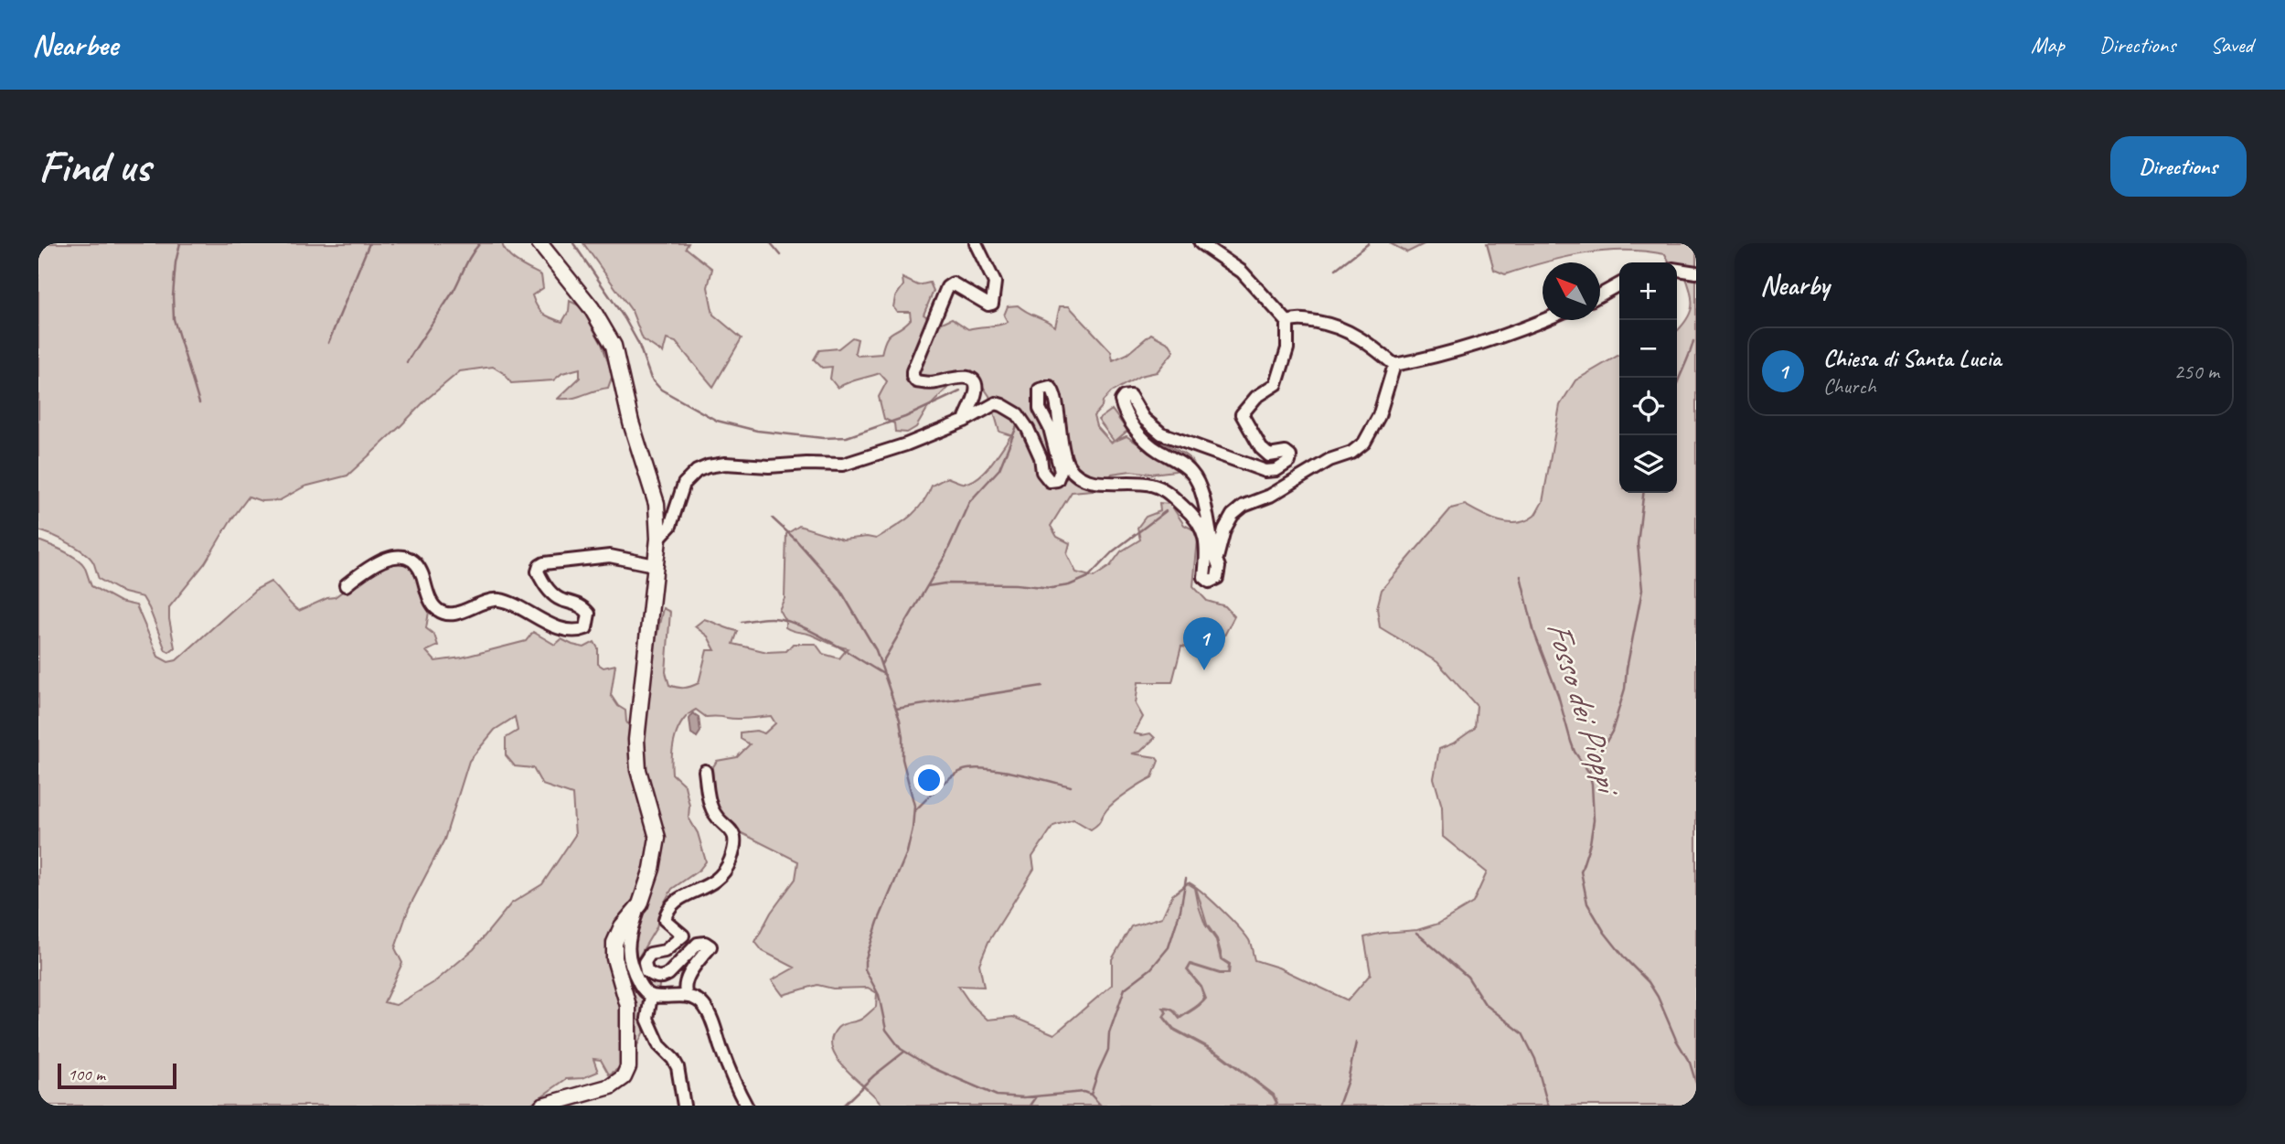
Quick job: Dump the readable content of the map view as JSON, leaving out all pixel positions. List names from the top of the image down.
{
  "water": ["Fosso dei Pioppi"],
  "scale_bar": "100 m",
  "north": "top left",
  "page": {
    "header": "Nearbee",
    "nav": ["Map", "Directions", "Saved"],
    "buttons": "Directions",
    "title": "Find us",
    "heading": "Nearby",
    "map_buttons": ["+", "−"],
    "list": [
      {
        "mark": "1",
        "name": "Chiesa di Santa Lucia",
        "note": "Church",
        "value": "250 m"
      }
    ],
    "pins": "1",
    "scale": "100 m"
  }
}
